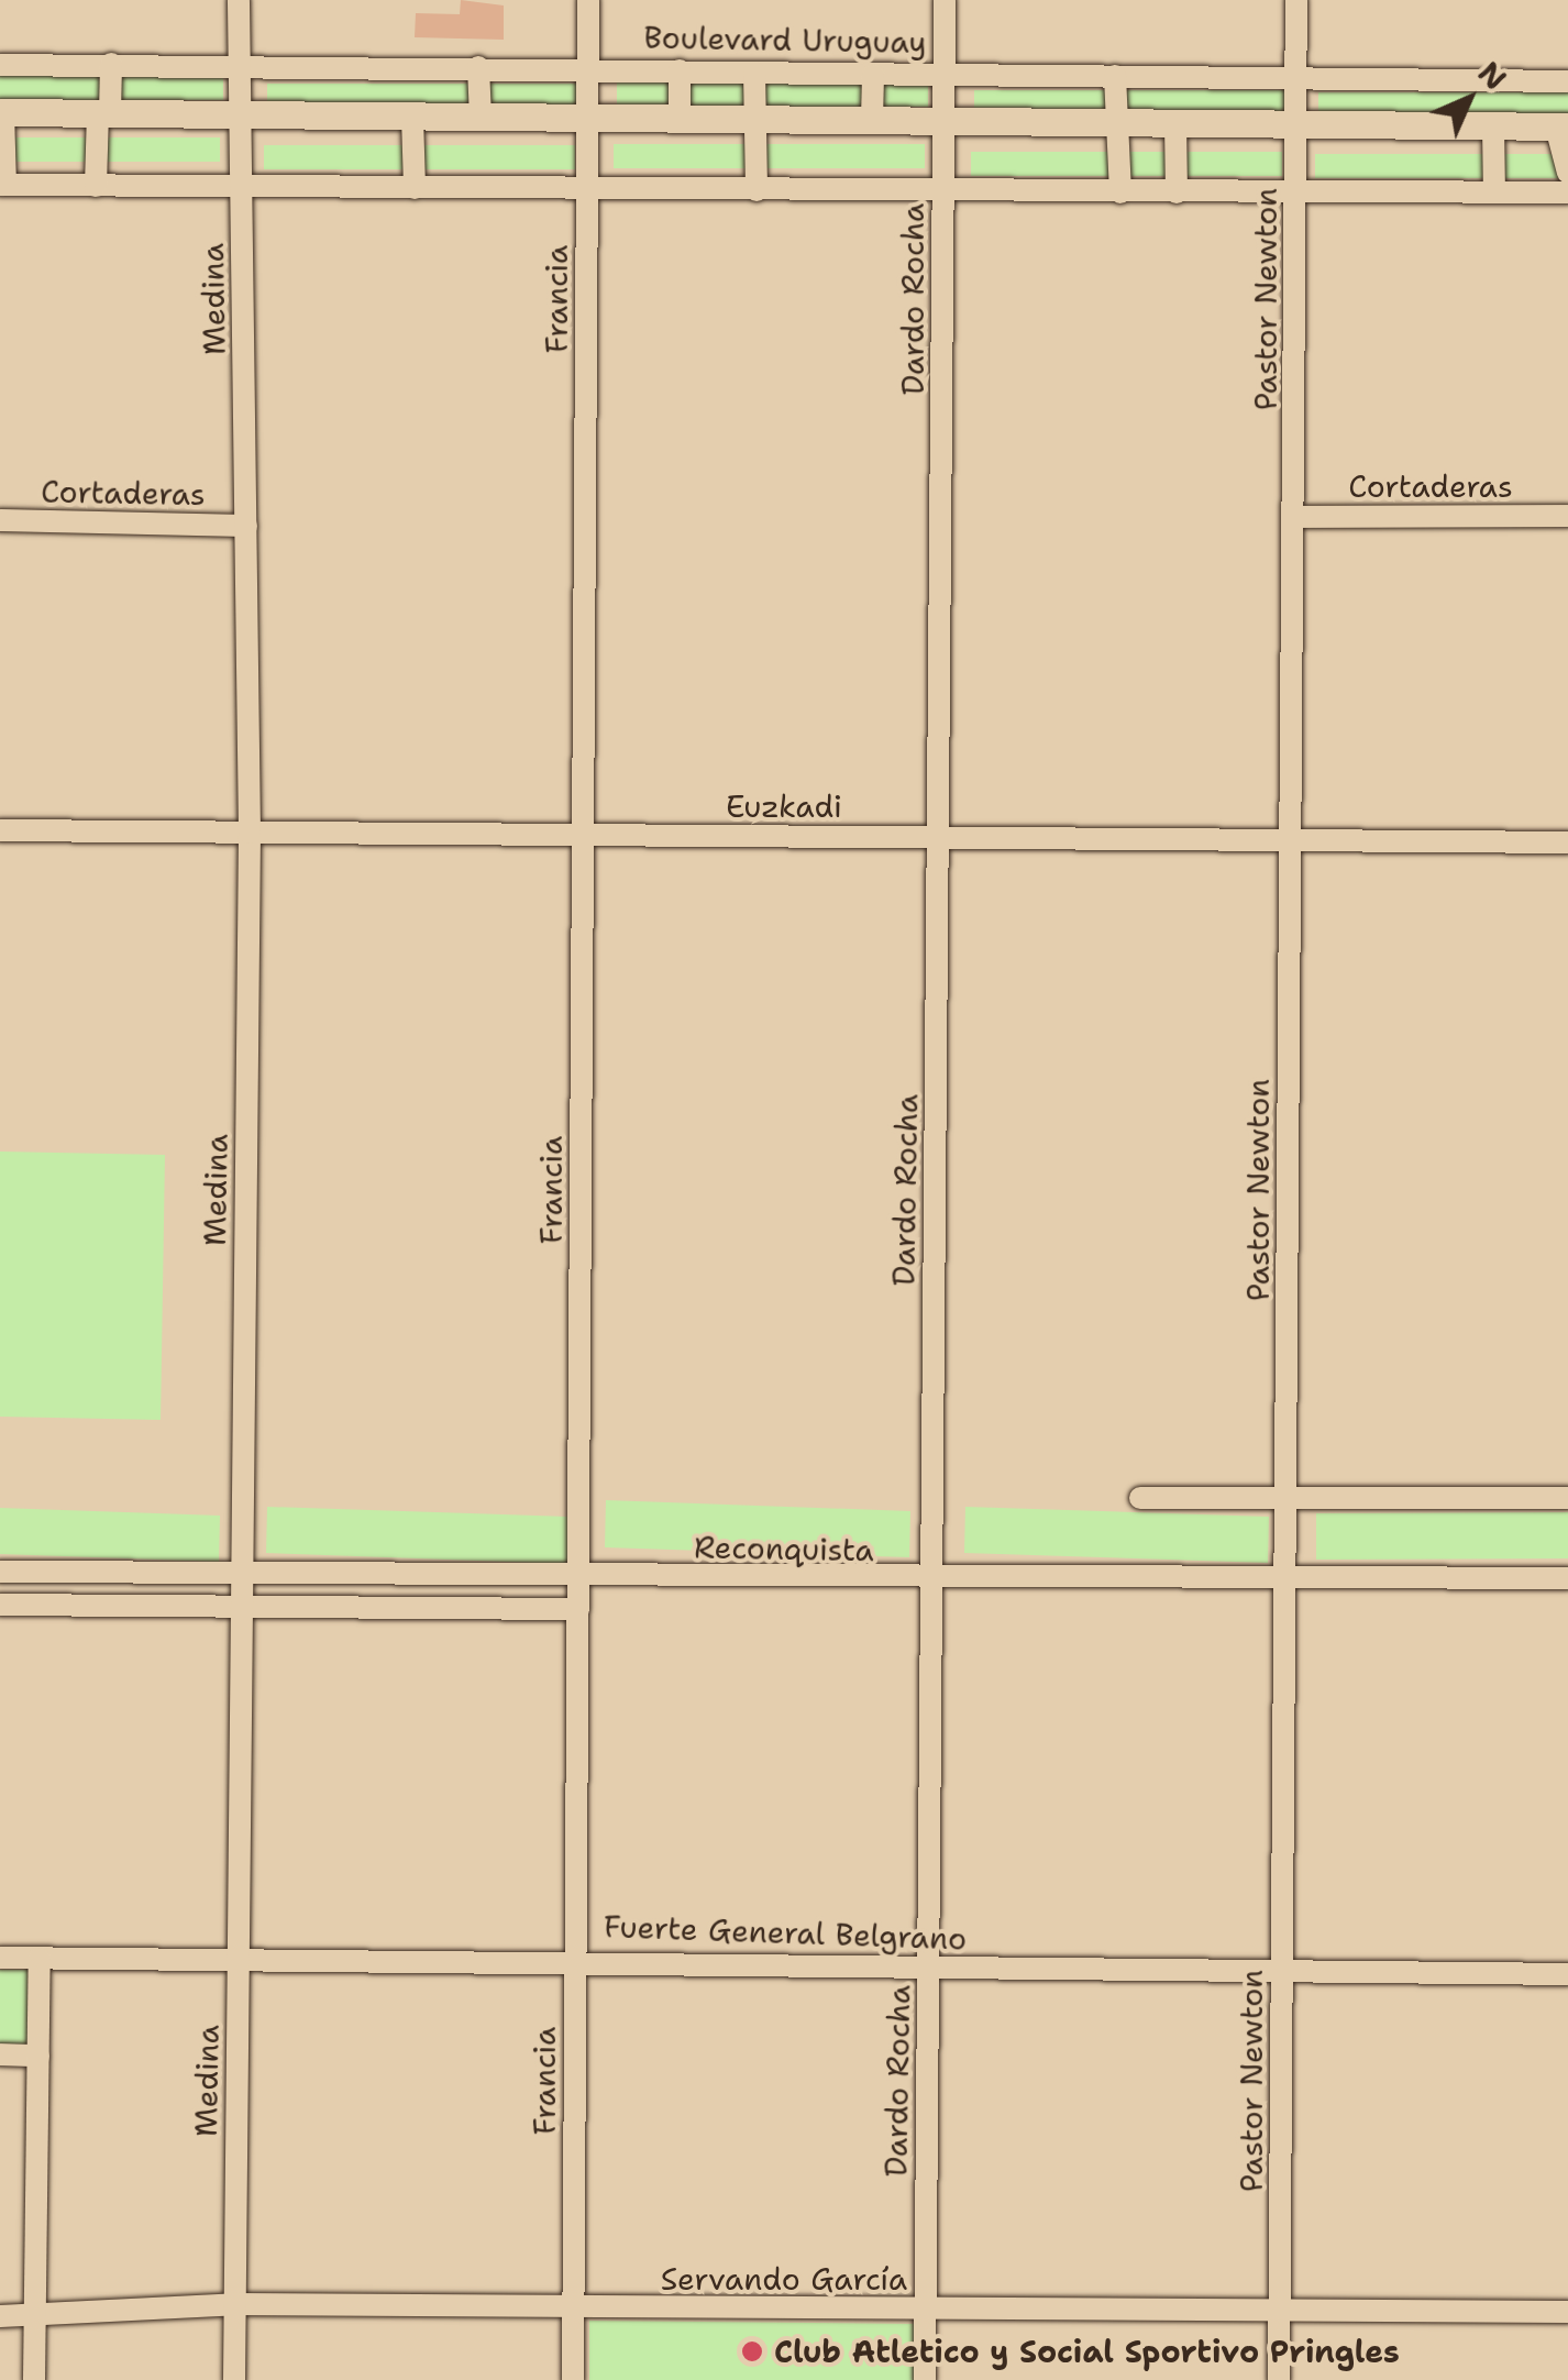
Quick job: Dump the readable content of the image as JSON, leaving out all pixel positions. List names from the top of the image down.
{
  "streets": {
    "street": [
      "Boulevard Uruguay",
      "Medina",
      "Francia",
      "Dardo Rocha",
      "Pastor Newton",
      "Cortaderas",
      "Euzkadi",
      "Reconquista",
      "Fuerte General Belgrano",
      "Servando García"
    ]
  },
  "crossings": [
    ["Boulevard Uruguay", "Medina"],
    ["Boulevard Uruguay", "Francia"],
    ["Boulevard Uruguay", "Dardo Rocha"],
    ["Boulevard Uruguay", "Pastor Newton"],
    ["Medina", "Cortaderas"],
    ["Medina", "Euzkadi"],
    ["Medina", "Reconquista"],
    ["Medina", "Fuerte General Belgrano"],
    ["Medina", "Servando García"],
    ["Francia", "Euzkadi"],
    ["Francia", "Reconquista"],
    ["Francia", "Fuerte General Belgrano"],
    ["Francia", "Servando García"],
    ["Dardo Rocha", "Euzkadi"],
    ["Dardo Rocha", "Reconquista"],
    ["Dardo Rocha", "Fuerte General Belgrano"],
    ["Dardo Rocha", "Servando García"],
    ["Pastor Newton", "Cortaderas"],
    ["Pastor Newton", "Euzkadi"],
    ["Pastor Newton", "Reconquista"],
    ["Pastor Newton", "Fuerte General Belgrano"],
    ["Pastor Newton", "Servando García"]
  ],
  "places": ["Club Atletico y Social Sportivo Pringles"],
  "north": "top right"
}
